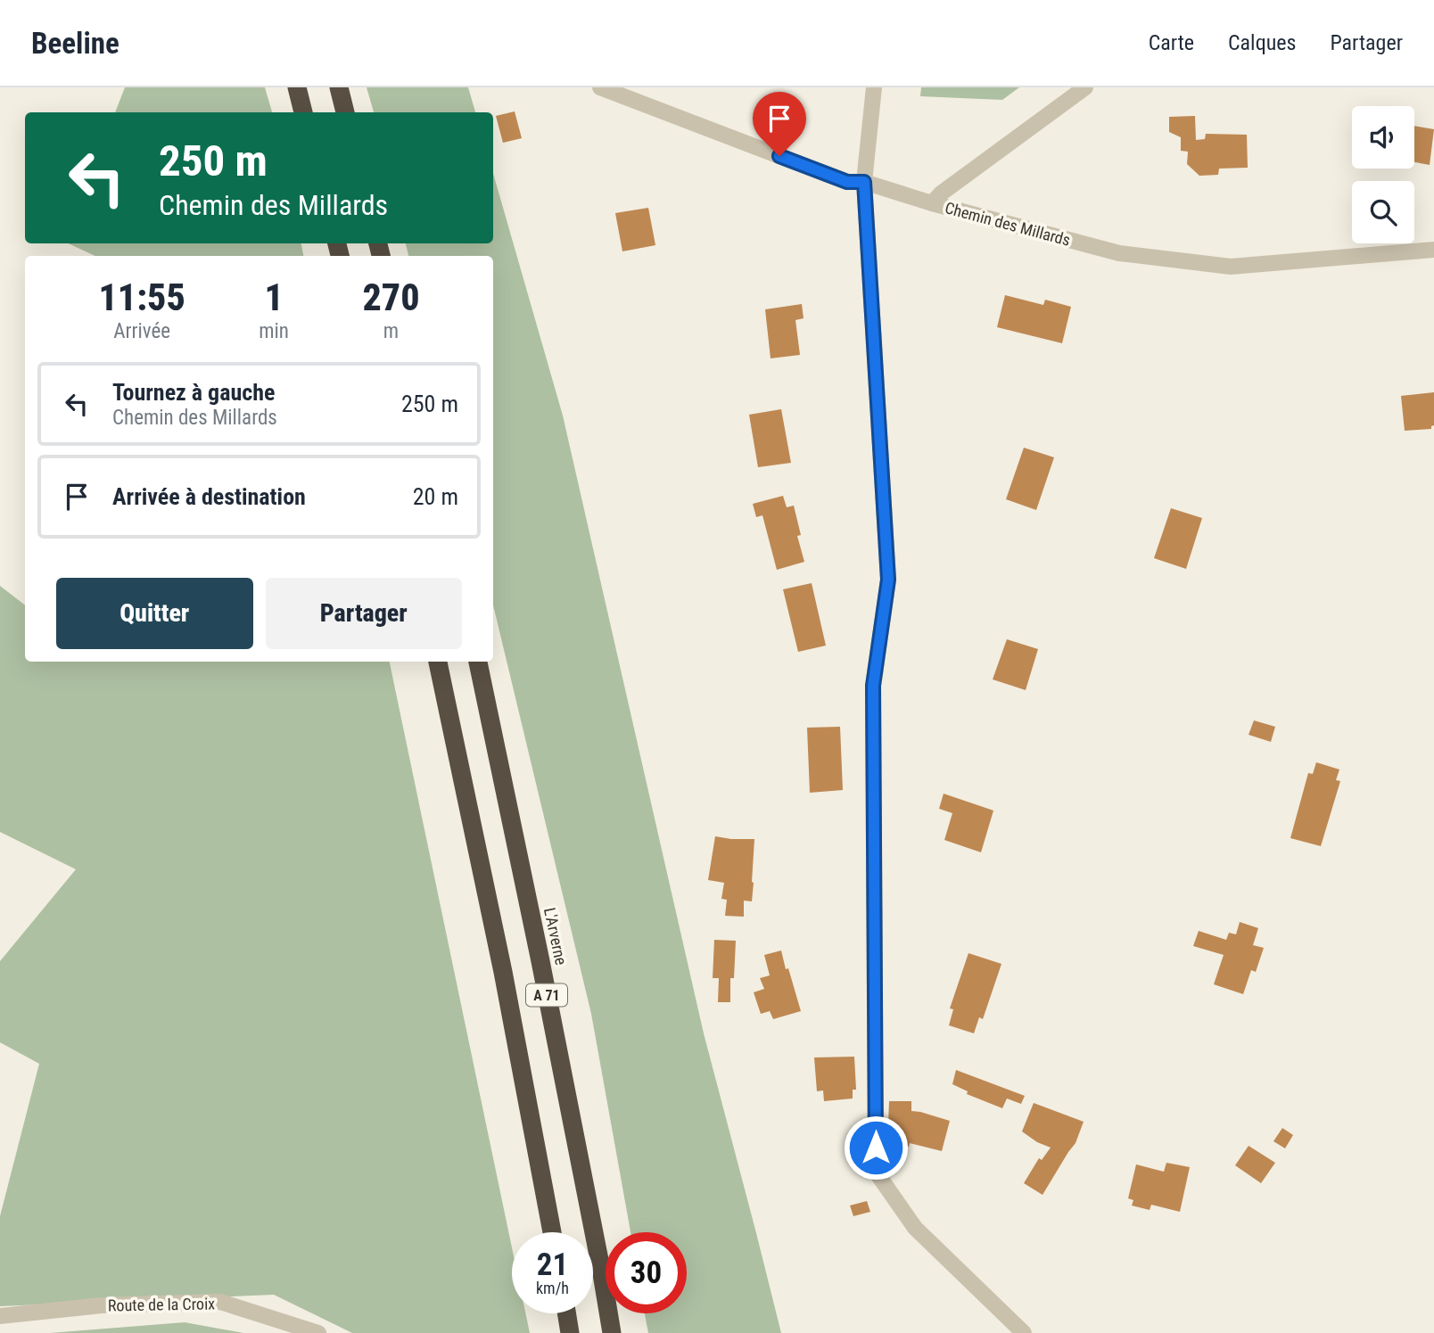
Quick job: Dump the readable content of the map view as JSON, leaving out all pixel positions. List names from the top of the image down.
{
  "streets": {
    "highway": ["L'Arverne", "A 71"],
    "street": ["Chemin des Millards", "Route de la Croix"]
  },
  "page": {
    "header": "Beeline",
    "nav": ["Carte", "Calques", "Partager"],
    "turn": ["250 m", "Chemin des Millards"],
    "eta": [
      "11:55",
      "Arrivée",
      "1",
      "min",
      "270",
      "m"
    ],
    "list": [
      {
        "name": "Tournez à gauche",
        "note": "Chemin des Millards",
        "value": "250 m"
      },
      {
        "name": "Arrivée à destination",
        "value": "20 m"
      }
    ],
    "buttons": ["Quitter", "Partager"],
    "speed": "21 km/h",
    "limit": "30"
  }
}
